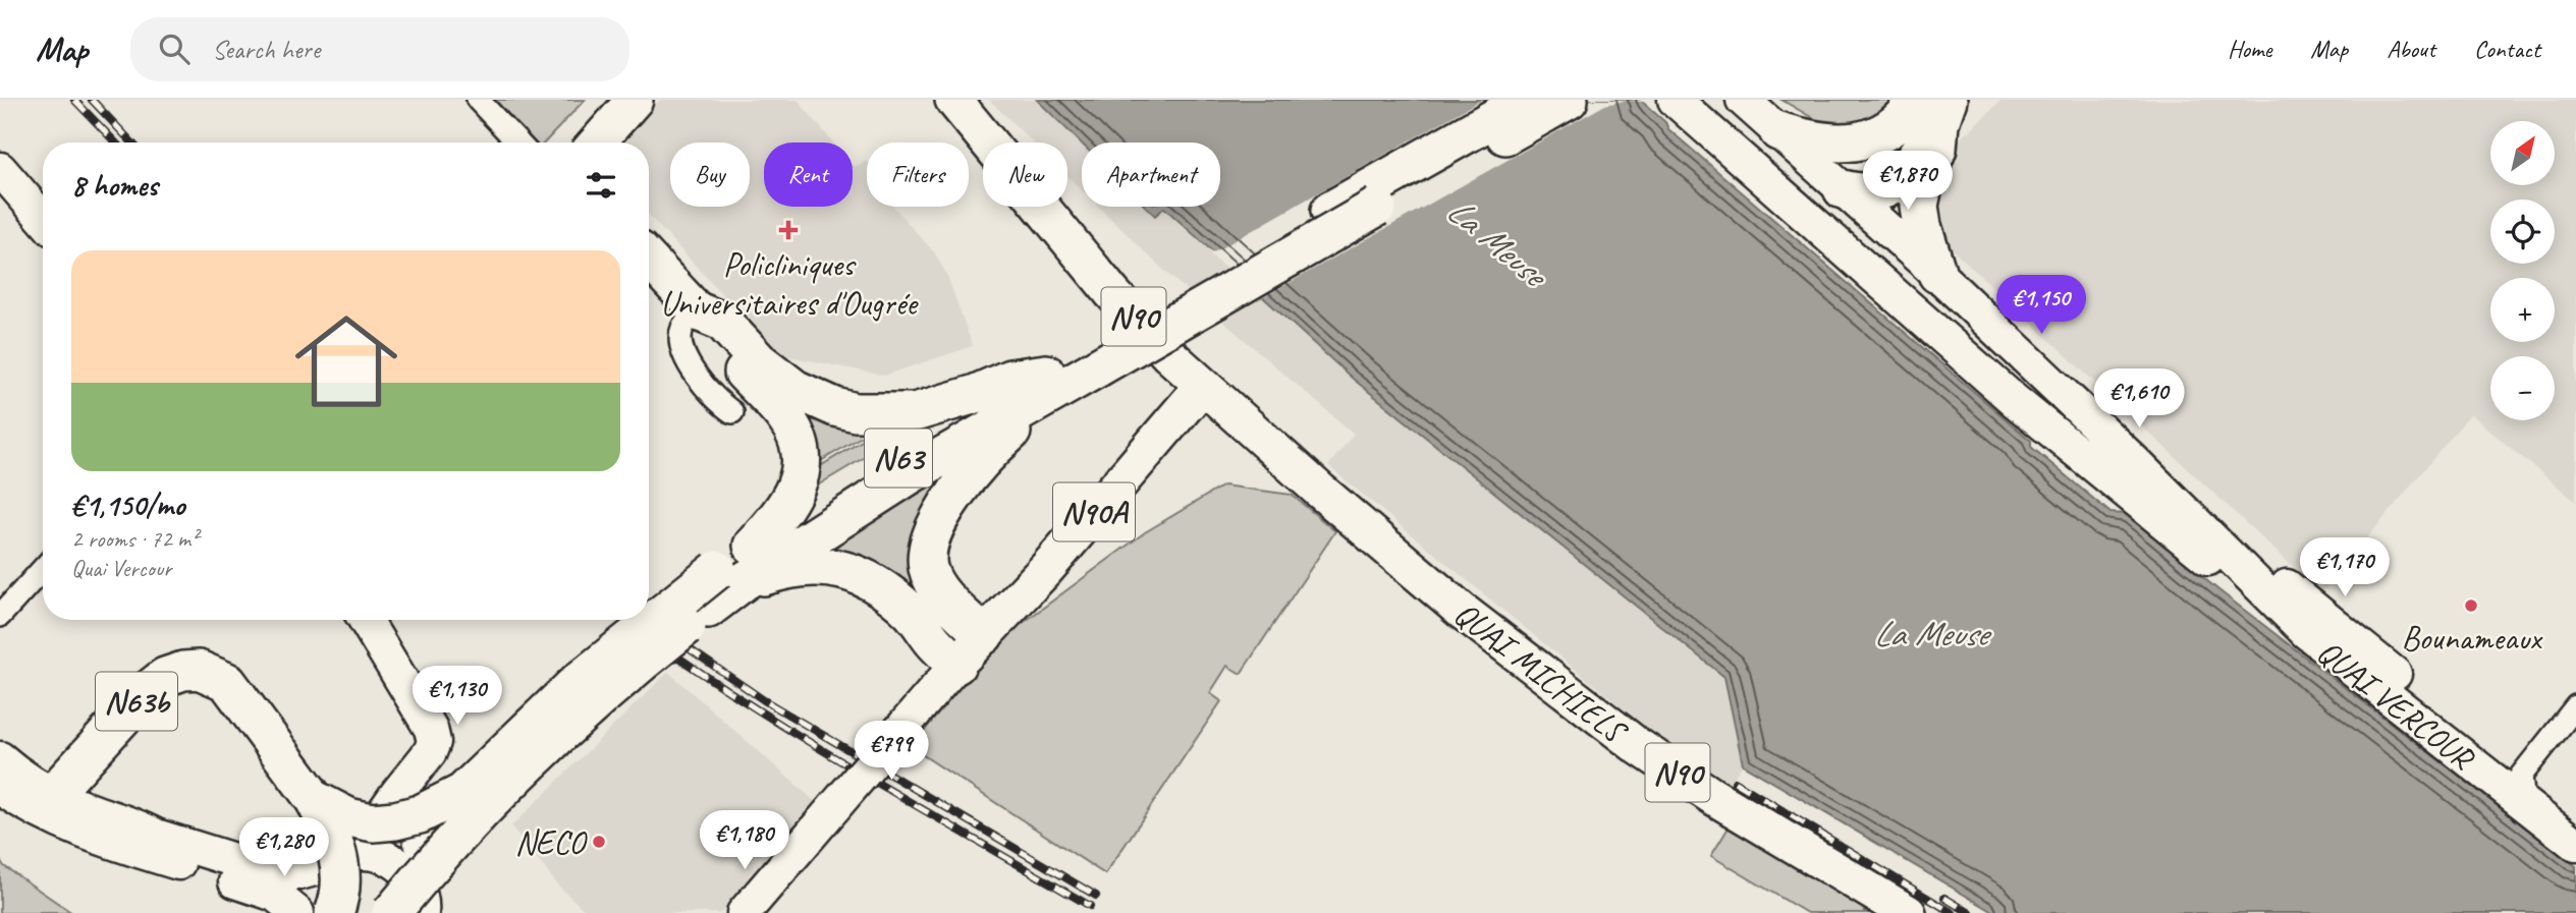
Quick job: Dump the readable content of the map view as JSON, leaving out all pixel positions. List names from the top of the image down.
{
  "streets": {
    "highway": ["N63", "N63b"],
    "main road": [
      "N90",
      "N90A",
      "QUAI MICHIELS",
      "QUAI VERCOUR"
    ]
  },
  "crossings": [
    ["N90", "N90A"],
    ["N90", "QUAI MICHIELS"],
    ["N90A", "QUAI MICHIELS"]
  ],
  "water": ["La Meuse"],
  "places": {
    "health": ["Policliniques Universitaires d'Ougrée"],
    "other": ["Bounameaux", "NECO"]
  },
  "north": "top right",
  "page": {
    "header": "Map",
    "search": "Search here",
    "nav": [
      "Home",
      "Map",
      "About",
      "Contact"
    ],
    "map_buttons": ["+", "−"],
    "chip": [
      "Buy",
      "Rent",
      "Filters",
      "New",
      "Apartment"
    ],
    "heading": "8 homes",
    "price": [
      "€1,870",
      "€1,150",
      "€1,610",
      "€1,170",
      "€1,130",
      "€799",
      "€1,180",
      "€1,280"
    ],
    "list": [
      {
        "name": "€1,150/mo",
        "note": "2 rooms · 72 m² · Quai Vercour"
      }
    ]
  }
}
